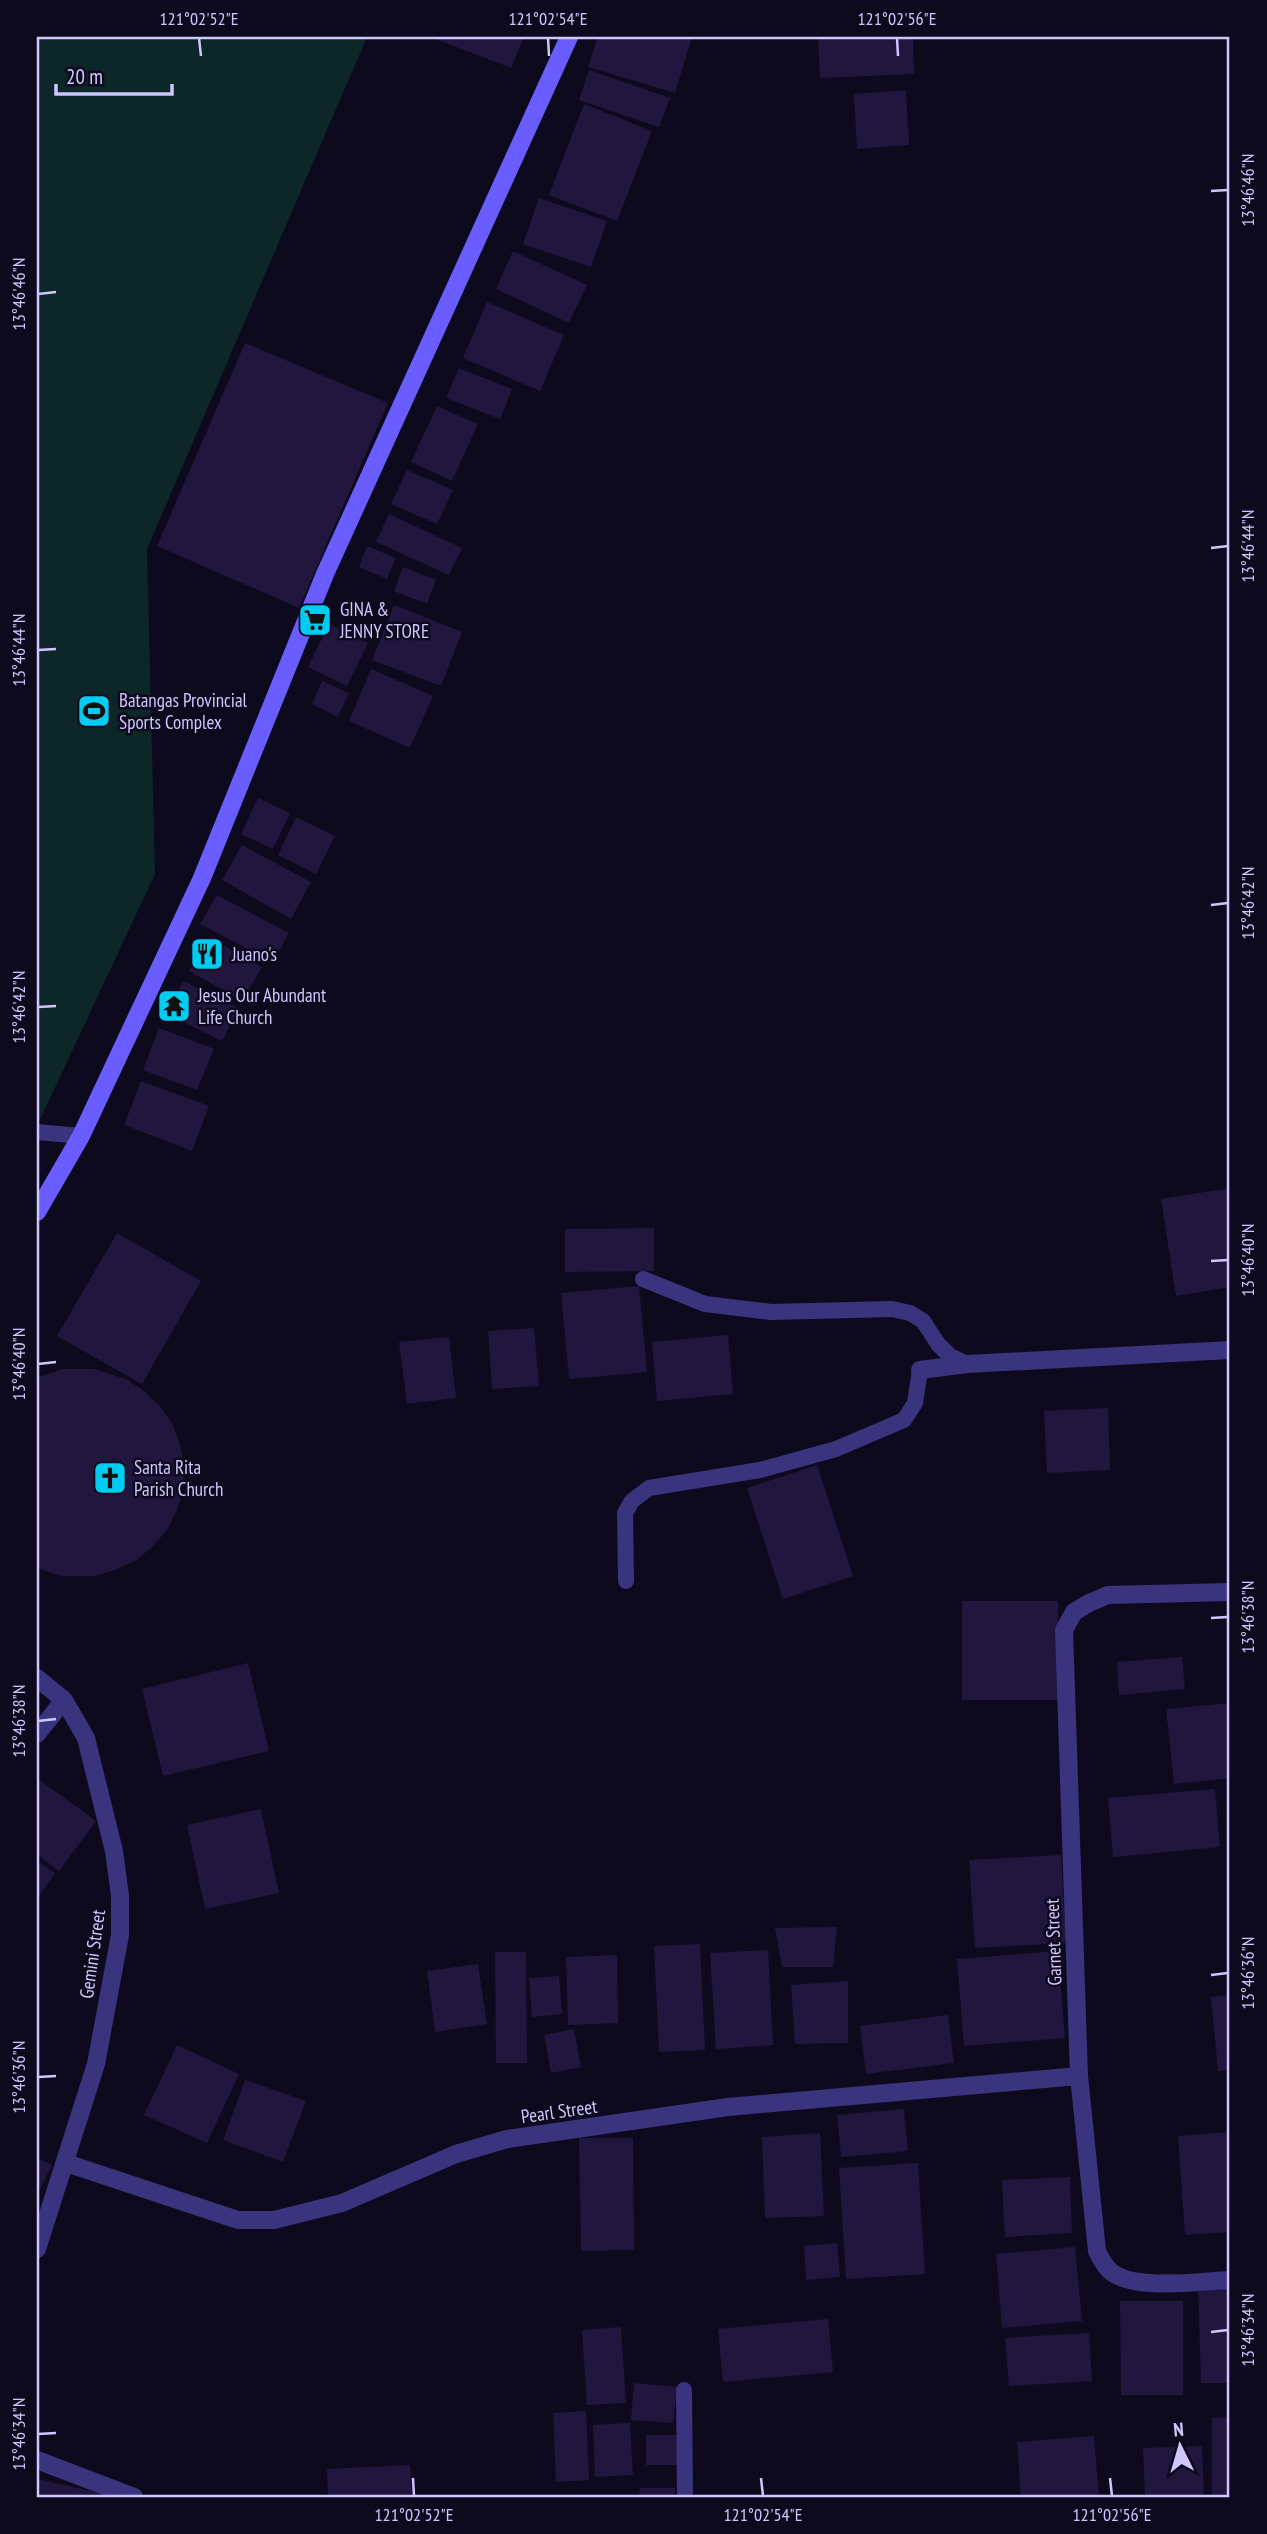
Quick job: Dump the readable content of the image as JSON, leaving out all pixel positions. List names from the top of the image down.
{
  "streets": {
    "street": ["Garnet Street", "Gemini Street", "Pearl Street"]
  },
  "crossings": [
    ["Garnet Street", "Pearl Street"],
    ["Gemini Street", "Pearl Street"]
  ],
  "places": {
    "supermarket": ["GINA & JENNY STORE"],
    "sports": ["Batangas Provincial Sports Complex"],
    "restaurant": ["Juano's"],
    "temple": ["Jesus Our Abundant Life Church"],
    "church": ["Santa Rita Parish Church"]
  },
  "scale_bar": "20 m",
  "north": "top",
  "coordinates": [
    "121°02'52\"E",
    "121°02'54\"E",
    "121°02'56\"E",
    "13°46'46\"N",
    "13°46'44\"N",
    "13°46'42\"N",
    "13°46'40\"N",
    "13°46'38\"N",
    "13°46'36\"N",
    "13°46'34\"N"
  ]
}
